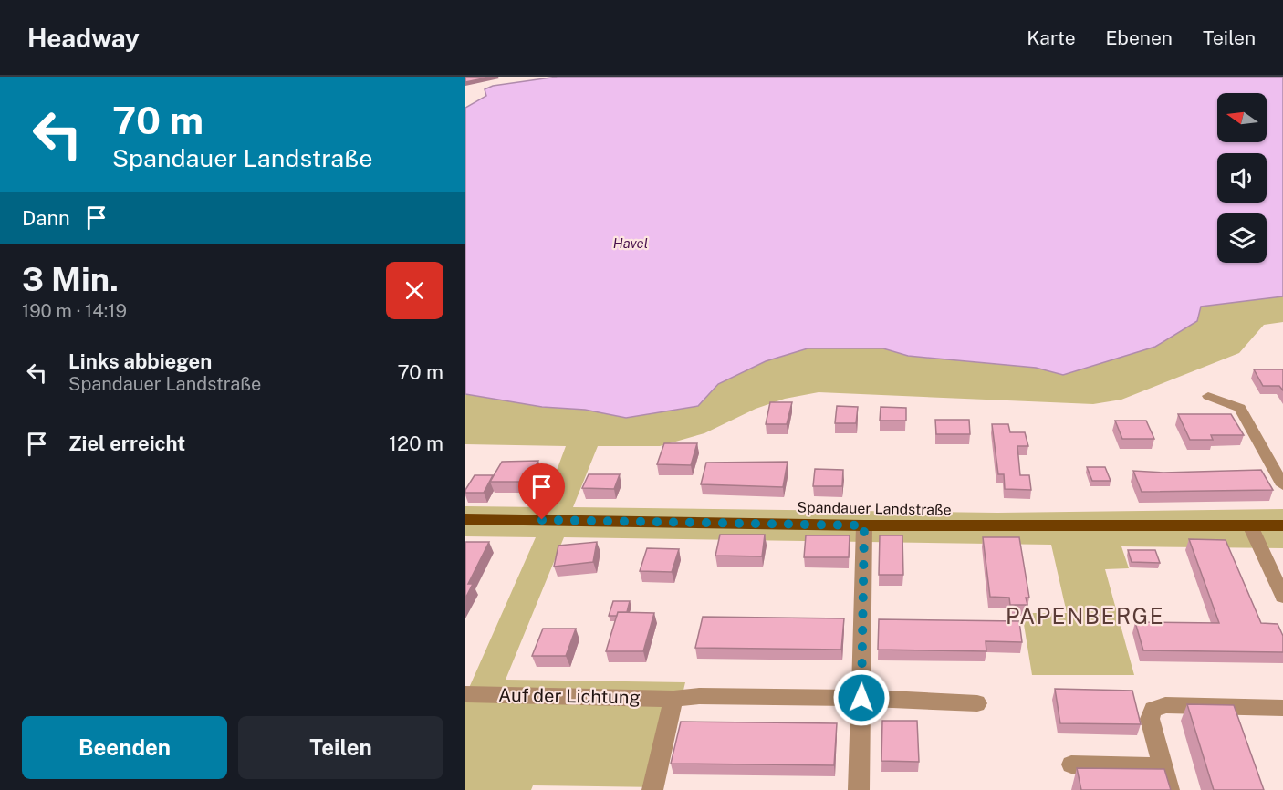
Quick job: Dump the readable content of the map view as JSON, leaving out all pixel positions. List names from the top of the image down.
{
  "streets": {
    "main road": ["Spandauer Landstraße"],
    "street": ["Auf der Lichtung"]
  },
  "districts": ["PAPENBERGE"],
  "water": ["Havel"],
  "north": "left",
  "page": {
    "header": "Headway",
    "nav": ["Karte", "Ebenen", "Teilen"],
    "turn": ["70 m", "Spandauer Landstraße"],
    "then": "Dann",
    "heading": ["3 Min.", "190 m · 14:19"],
    "list": [
      {
        "name": "Links abbiegen",
        "note": "Spandauer Landstraße",
        "value": "70 m"
      },
      {
        "name": "Ziel erreicht",
        "value": "120 m"
      }
    ],
    "buttons": ["Beenden", "Teilen"]
  }
}
